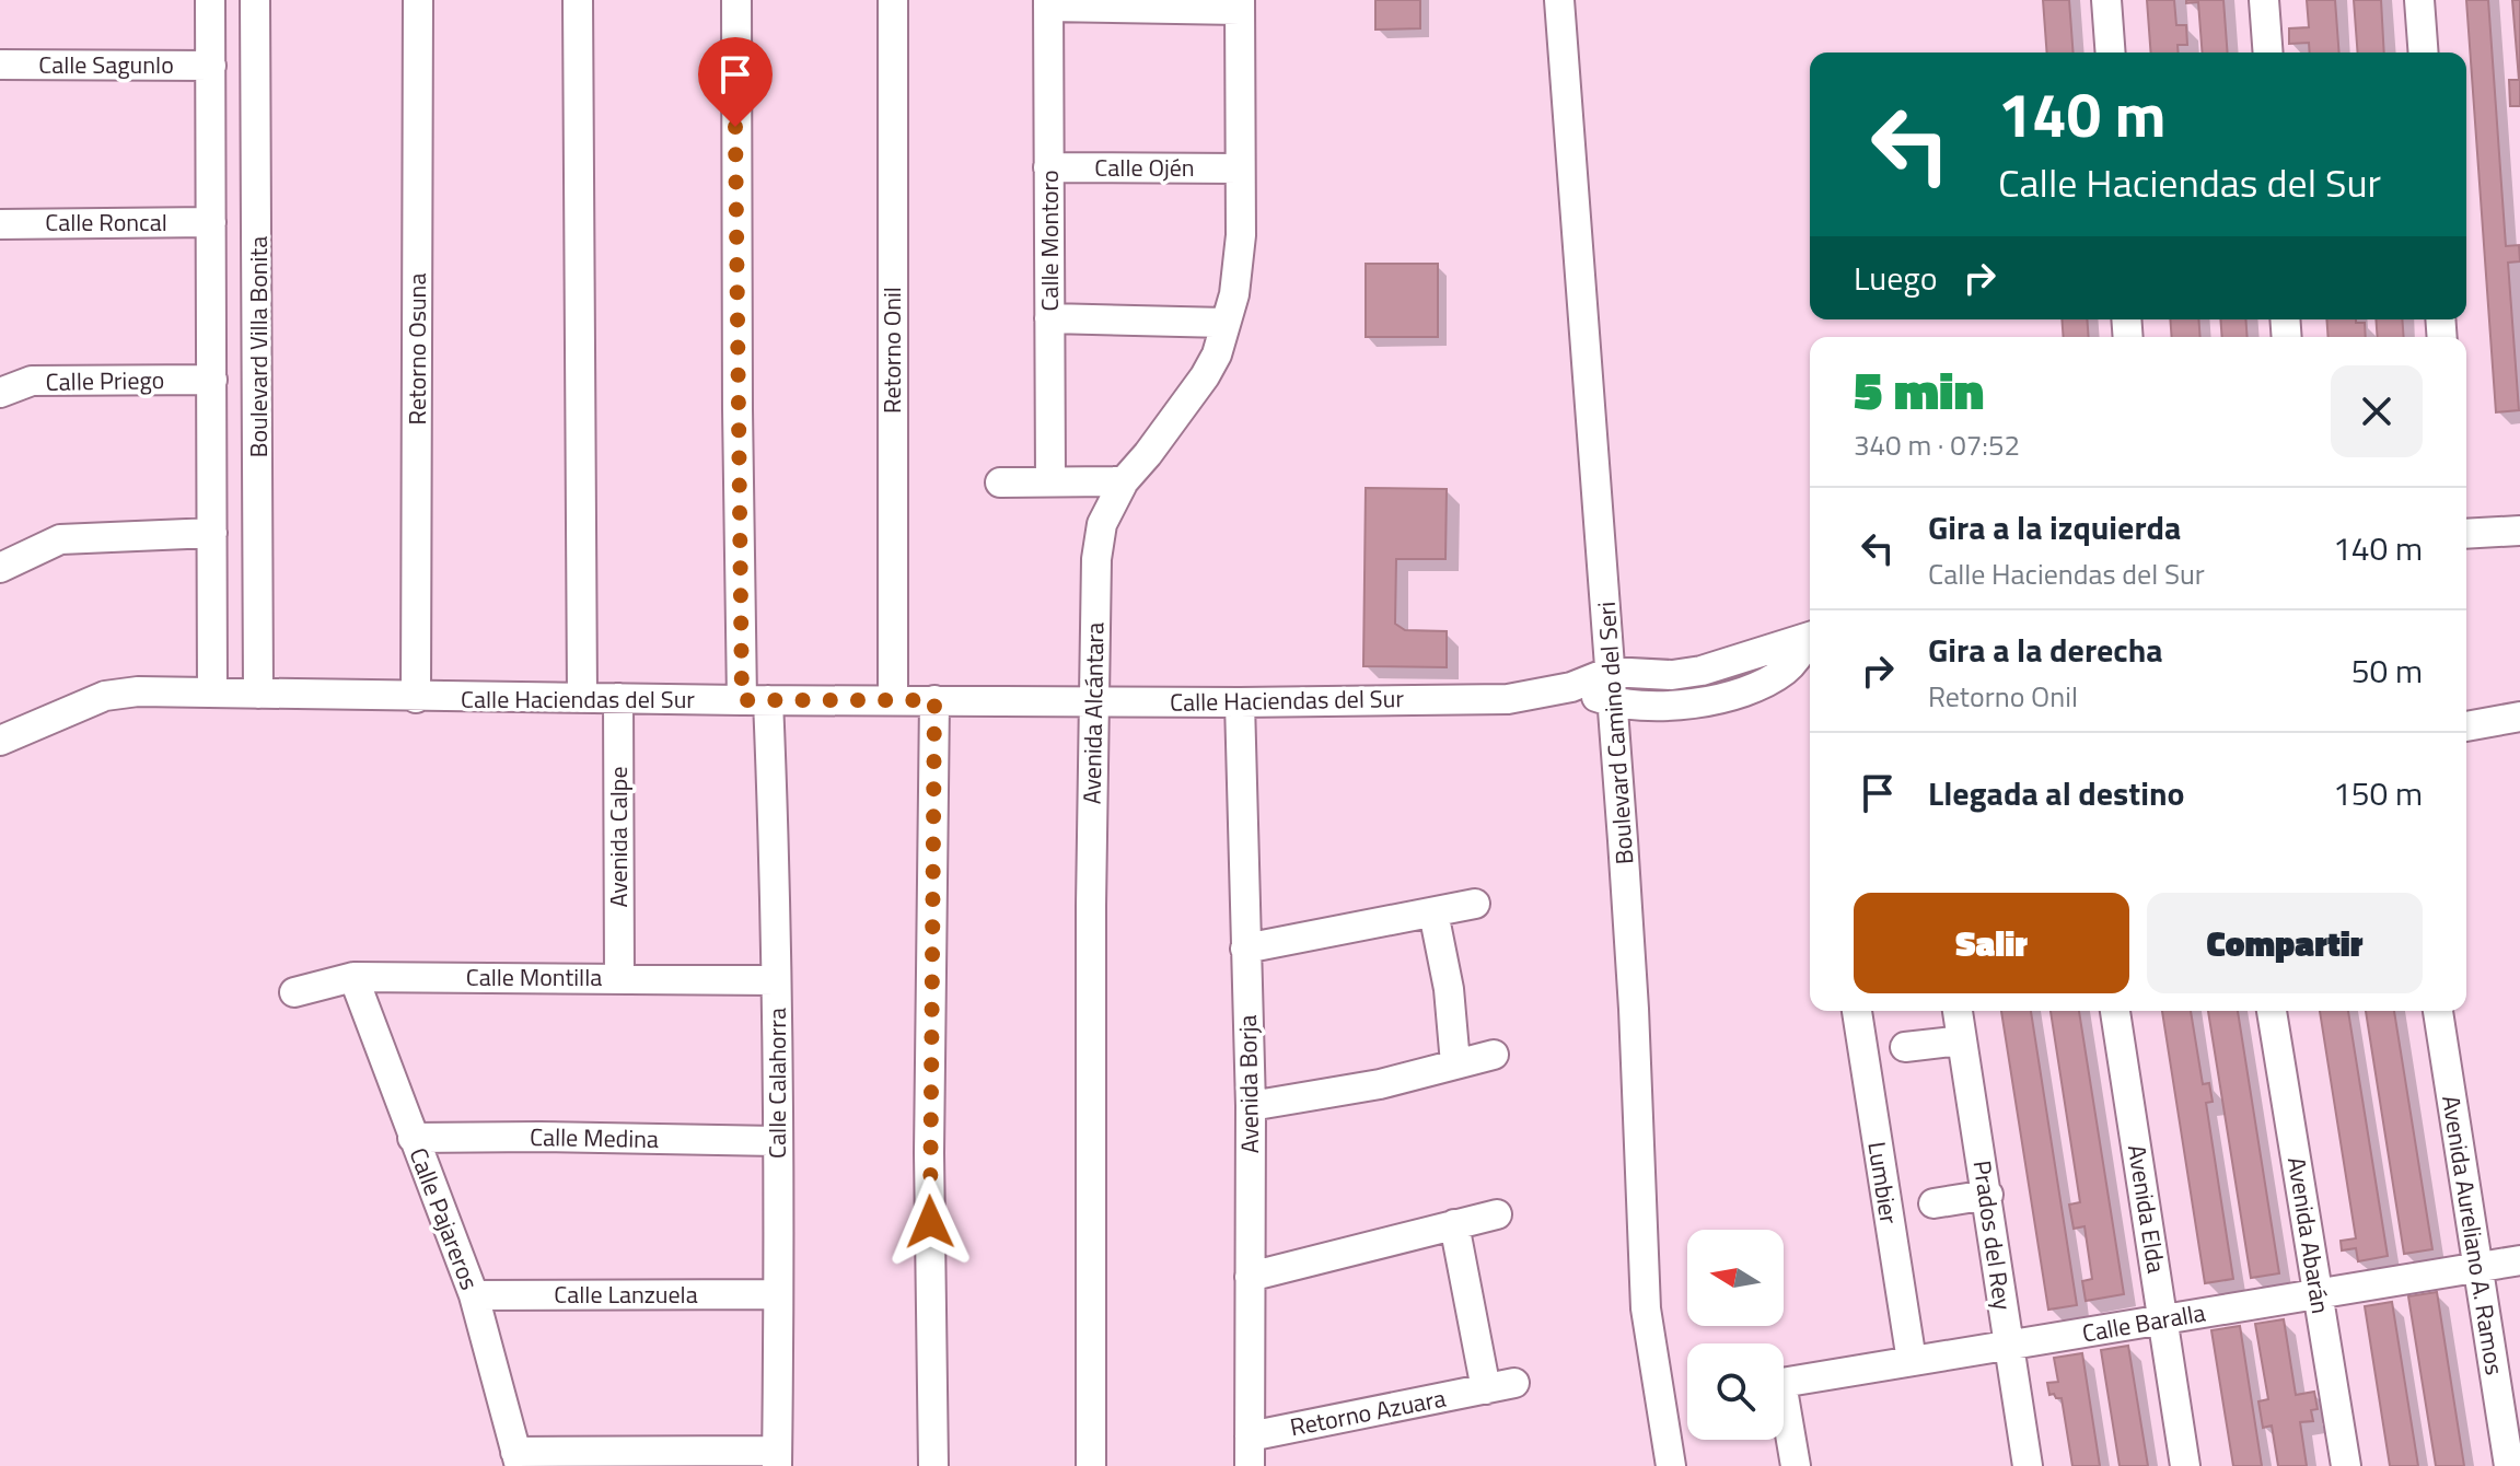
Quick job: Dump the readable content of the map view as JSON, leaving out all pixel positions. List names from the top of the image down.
{
  "streets": {
    "street": [
      "Calle Sagunlo",
      "Calle Ojén",
      "Calle Roncal",
      "Calle Montoro",
      "Boulevard Villa Bonita",
      "Retorno Osuna",
      "Retorno Onil",
      "Calle Priego",
      "Calle Haciendas del Sur",
      "Avenida Alcántara",
      "Boulevard Camino del Seri",
      "Avenida Calpe",
      "Calle Montilla",
      "Calle Calahorra",
      "Avenida Borja",
      "Calle Medina",
      "Lumbier",
      "Avenida Elda",
      "Calle Pajareros",
      "Prados del Rey",
      "Avenida Abarán",
      "Avenida Aureliano A. Ramos",
      "Calle Lanzuela",
      "Calle Baralla",
      "Retorno Azuara"
    ]
  },
  "crossings": [
    ["Calle Sagunlo", "Boulevard Villa Bonita"],
    ["Calle Ojén", "Calle Montoro"],
    ["Calle Ojén", "Avenida Alcántara"],
    ["Calle Roncal", "Boulevard Villa Bonita"],
    ["Boulevard Villa Bonita", "Calle Priego"],
    ["Boulevard Villa Bonita", "Calle Haciendas del Sur"],
    ["Retorno Osuna", "Calle Haciendas del Sur"],
    ["Retorno Onil", "Calle Haciendas del Sur"],
    ["Calle Haciendas del Sur", "Avenida Alcántara"],
    ["Calle Haciendas del Sur", "Boulevard Camino del Seri"],
    ["Calle Haciendas del Sur", "Avenida Calpe"],
    ["Calle Haciendas del Sur", "Calle Calahorra"],
    ["Calle Haciendas del Sur", "Avenida Borja"],
    ["Avenida Calpe", "Calle Montilla"],
    ["Calle Montilla", "Calle Calahorra"],
    ["Calle Montilla", "Calle Pajareros"],
    ["Calle Calahorra", "Calle Medina"],
    ["Calle Calahorra", "Calle Lanzuela"],
    ["Avenida Borja", "Retorno Azuara"],
    ["Calle Medina", "Calle Pajareros"],
    ["Lumbier", "Calle Baralla"],
    ["Avenida Elda", "Calle Baralla"],
    ["Calle Pajareros", "Calle Lanzuela"],
    ["Prados del Rey", "Calle Baralla"],
    ["Avenida Abarán", "Calle Baralla"],
    ["Avenida Aureliano A. Ramos", "Calle Baralla"]
  ],
  "north": "left",
  "page": {
    "turn": ["140 m", "Calle Haciendas del Sur"],
    "then": "Luego",
    "heading": ["5 min", "340 m · 07:52"],
    "list": [
      {
        "name": "Gira a la izquierda",
        "note": "Calle Haciendas del Sur",
        "value": "140 m"
      },
      {
        "name": "Gira a la derecha",
        "note": "Retorno Onil",
        "value": "50 m"
      },
      {
        "name": "Llegada al destino",
        "value": "150 m"
      }
    ],
    "buttons": ["Salir", "Compartir"]
  }
}
